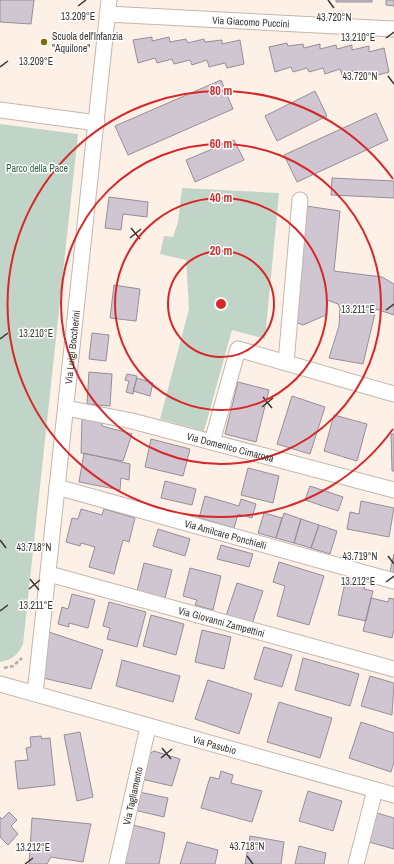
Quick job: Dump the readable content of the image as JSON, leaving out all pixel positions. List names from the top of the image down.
{
  "streets": {
    "street": [
      "Via Giacomo Puccini",
      "Via Luigi Boccherini",
      "Via Domenico Cimarosa",
      "Via Amilcare Ponchielli",
      "Via Giovanni Zampettini",
      "Via Pasubio",
      "Via Tagliamento"
    ]
  },
  "crossings": [
    ["Via Giacomo Puccini", "Via Luigi Boccherini"],
    ["Via Luigi Boccherini", "Via Domenico Cimarosa"],
    ["Via Luigi Boccherini", "Via Amilcare Ponchielli"],
    ["Via Luigi Boccherini", "Via Giovanni Zampettini"],
    ["Via Luigi Boccherini", "Via Pasubio"],
    ["Via Pasubio", "Via Tagliamento"]
  ],
  "parks": ["Parco della Pace"],
  "places": ["Scuola dell'Infanzia \"Aquilone\""],
  "coordinates": [
    "13.209°E",
    "43.720°N",
    "13.210°E",
    "13.211°E",
    "43.718°N",
    "43.719°N",
    "13.212°E"
  ],
  "rings": [
    "80 m",
    "60 m",
    "40 m",
    "20 m"
  ]
}
